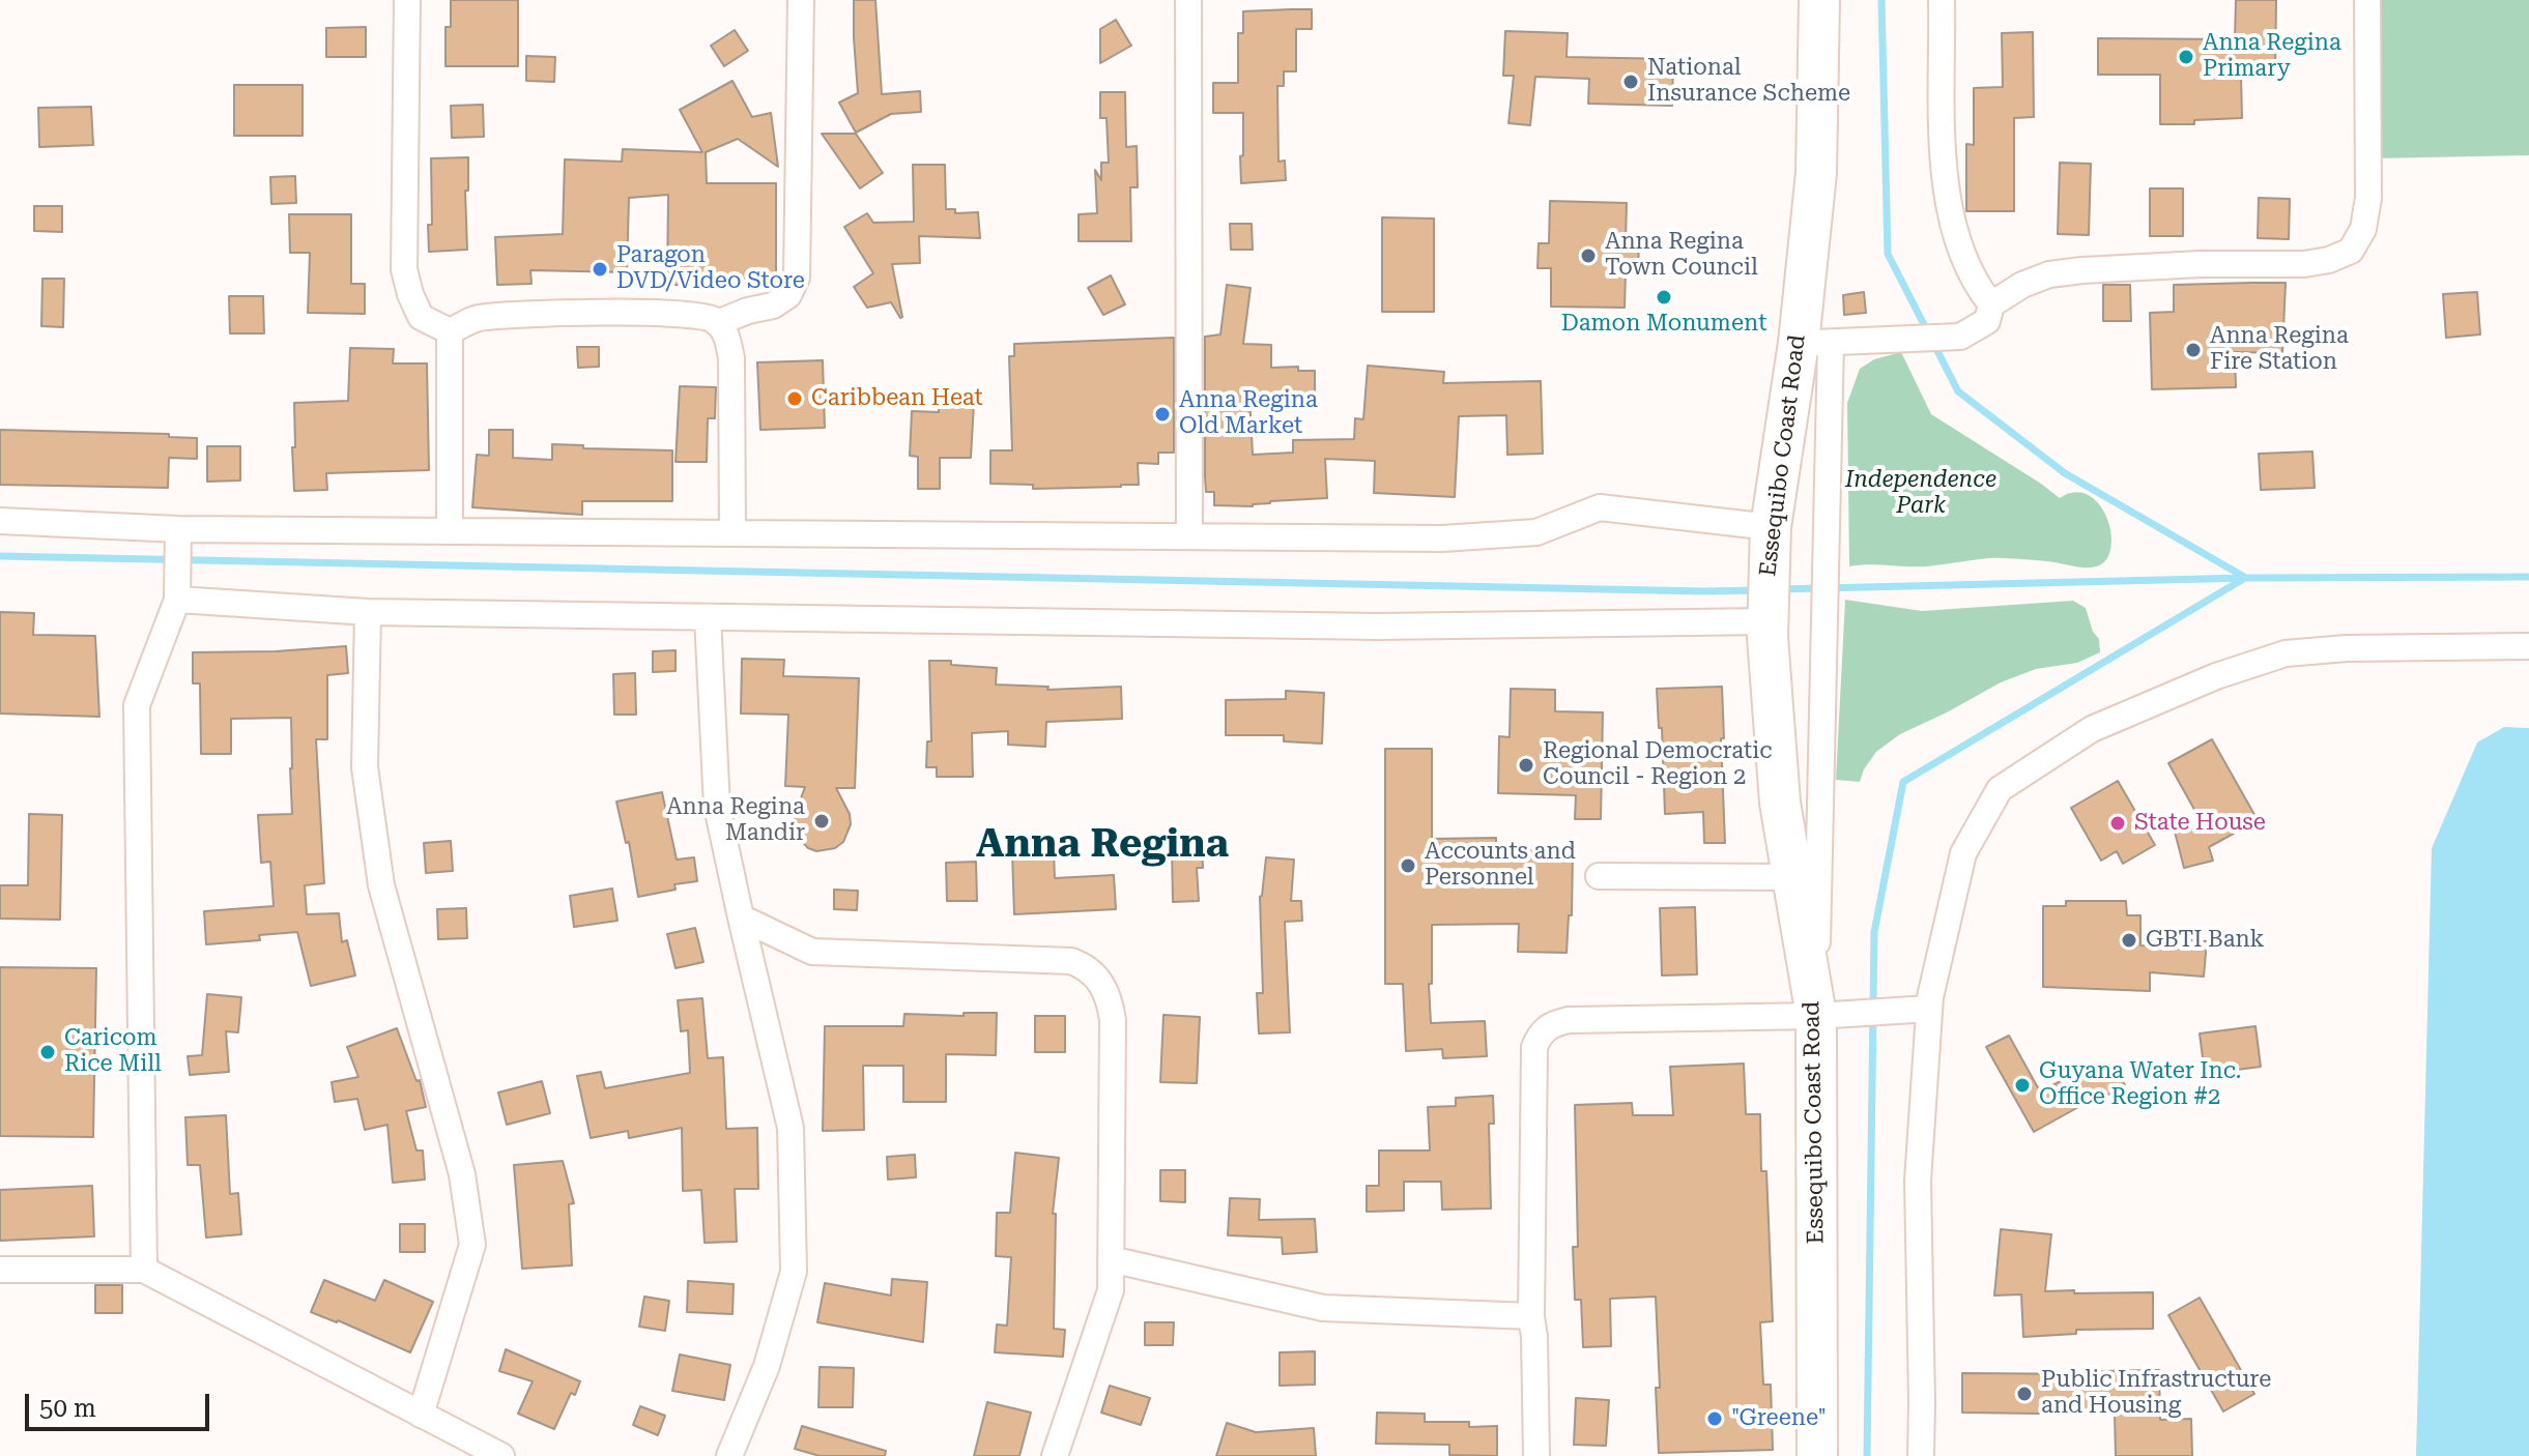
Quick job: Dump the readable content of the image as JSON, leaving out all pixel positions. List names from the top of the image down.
{
  "streets": {
    "main road": ["Essequibo Coast Road"]
  },
  "districts": ["Anna Regina"],
  "parks": ["Independence Park"],
  "places": [
    "Anna Regina Primary",
    "National Insurance Scheme",
    "Anna Regina Town Council",
    "Paragon DVD/Video Store",
    "Damon Monument",
    "Anna Regina Fire Station",
    "Caribbean Heat",
    "Anna Regina Old Market",
    "Regional Democratic Council - Region 2",
    "Anna Regina Mandir",
    "State House",
    "Accounts and Personnel",
    "GBTI Bank",
    "Caricom Rice Mill",
    "Guyana Water Inc. Office Region #2",
    "Public Infrastructure and Housing",
    "\"Greene\""
  ],
  "scale_bar": "50 m"
}
